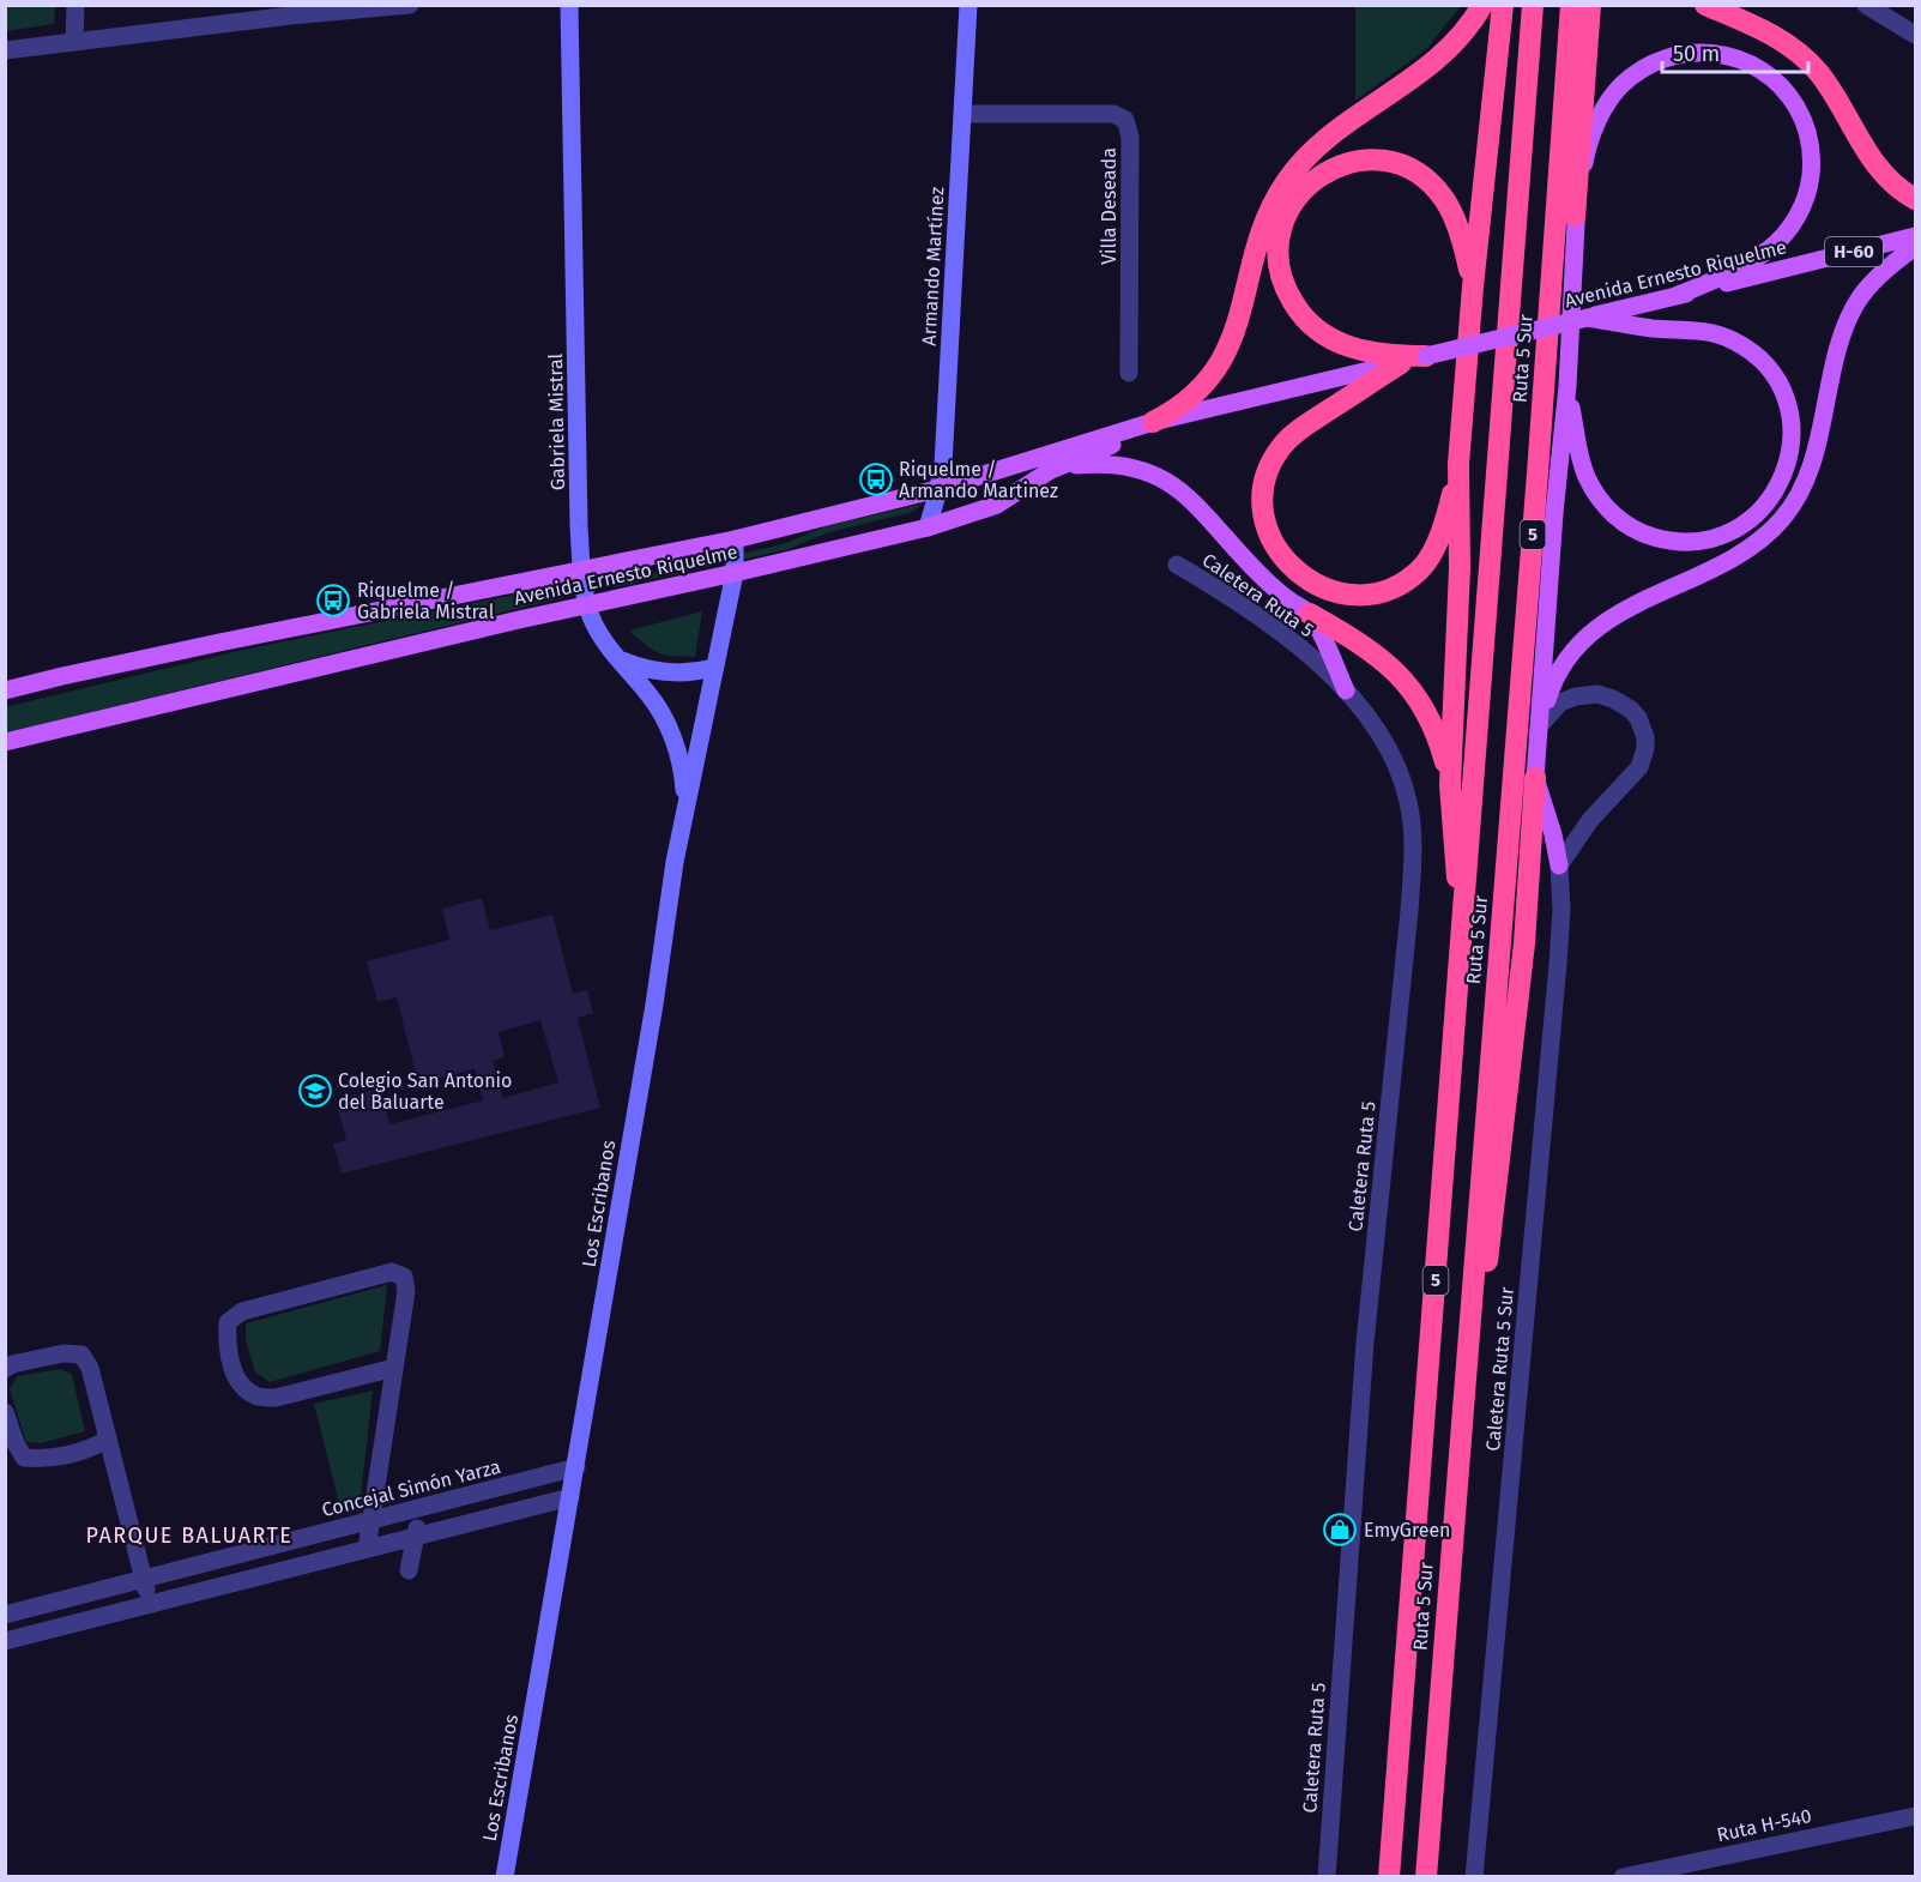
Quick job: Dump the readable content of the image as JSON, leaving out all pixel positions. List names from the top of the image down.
{
  "streets": {
    "highway": ["Ruta 5 Sur", "5"],
    "main road": [
      "H-60",
      "Armando Martínez",
      "Avenida Ernesto Riquelme",
      "Gabriela Mistral",
      "Los Escribanos"
    ],
    "street": [
      "Villa Deseada",
      "Caletera Ruta 5",
      "Caletera Ruta 5 Sur",
      "Concejal Simón Yarza",
      "Ruta H-540"
    ]
  },
  "crossings": [
    ["Villa Deseada", "Armando Martínez"],
    ["Armando Martínez", "Avenida Ernesto Riquelme"],
    ["Avenida Ernesto Riquelme", "Gabriela Mistral"],
    ["Avenida Ernesto Riquelme", "Los Escribanos"],
    ["Gabriela Mistral", "Los Escribanos"],
    ["Los Escribanos", "Concejal Simón Yarza"]
  ],
  "districts": ["PARQUE BALUARTE"],
  "places": {
    "bus stop": ["Riquelme / Armando Martinez", "Riquelme / Gabriela Mistral"],
    "school or university": ["Colegio San Antonio del Baluarte"],
    "shop": ["EmyGreen"]
  },
  "scale_bar": "50 m"
}
